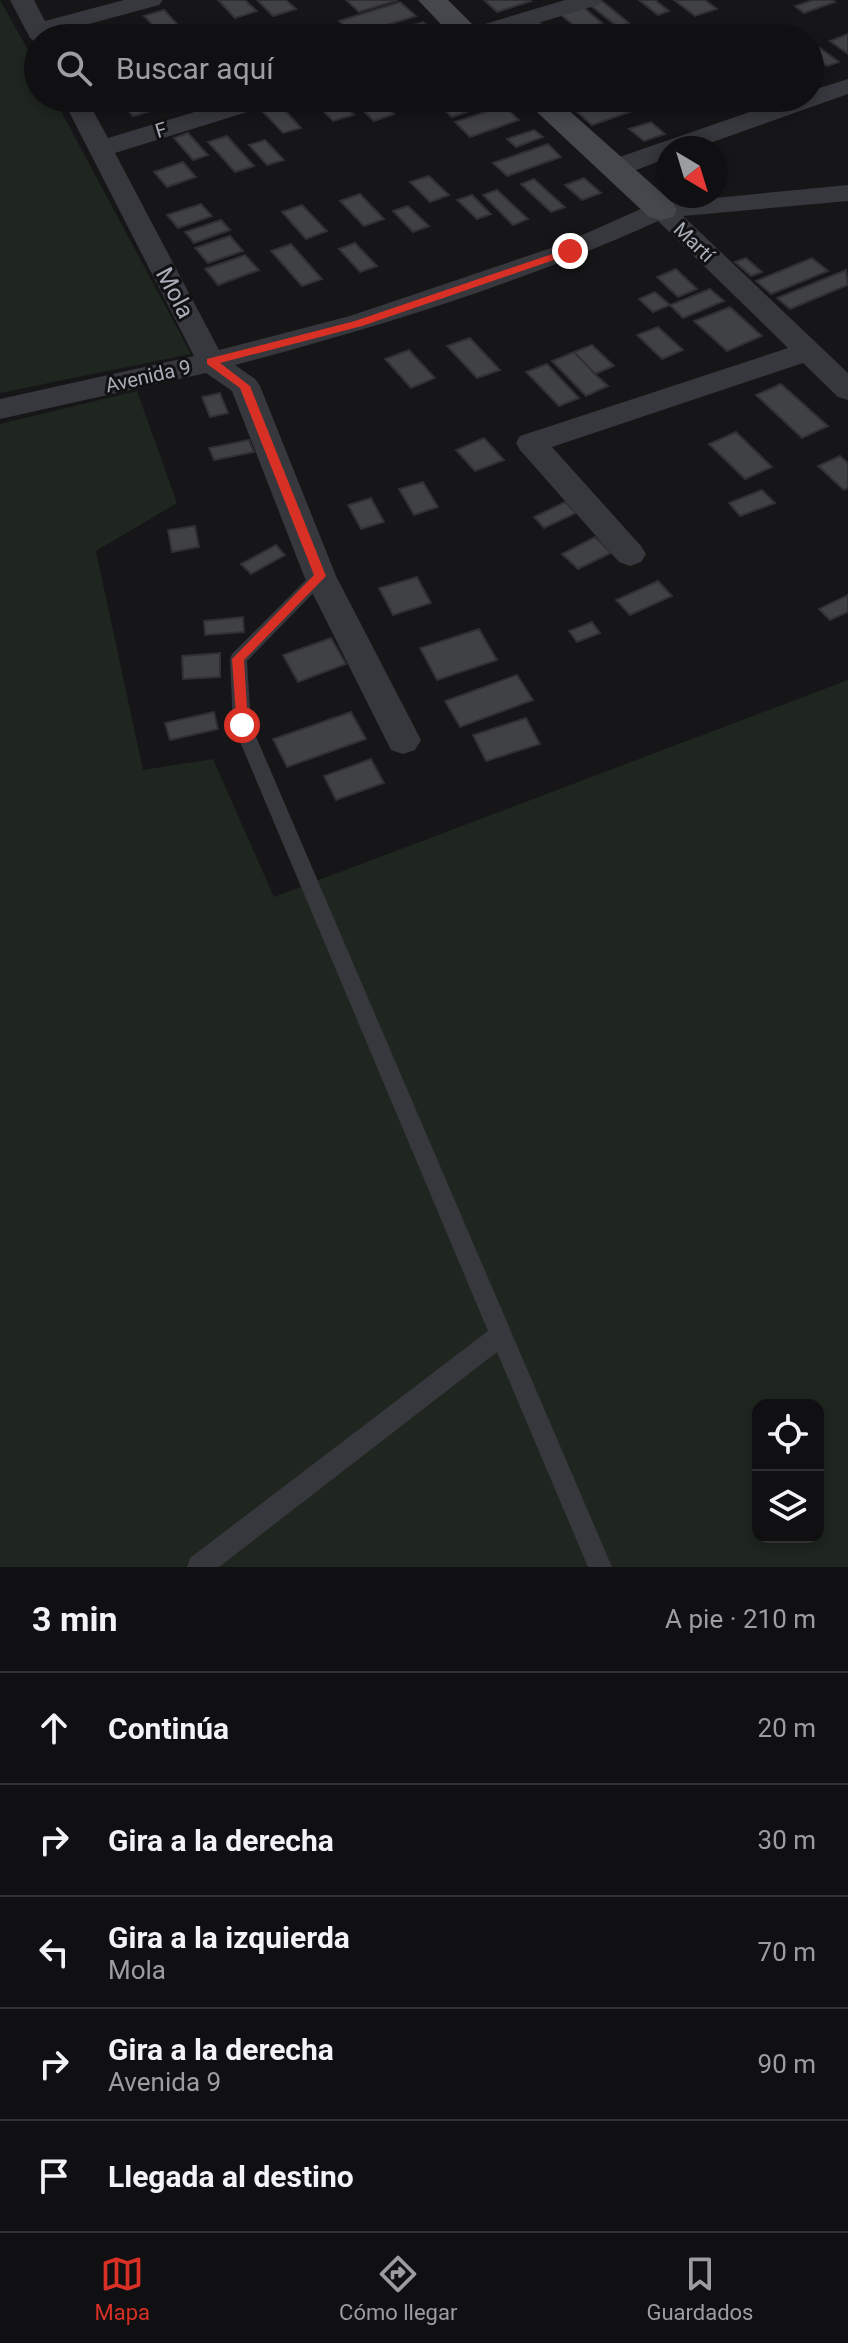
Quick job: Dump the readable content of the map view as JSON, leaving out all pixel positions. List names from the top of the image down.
{
  "streets": {
    "street": [
      "F",
      "Martí",
      "Mola",
      "Avenida 9"
    ]
  },
  "crossings": [
    ["F", "Mola"],
    ["Martí", "Avenida 9"],
    ["Mola", "Avenida 9"]
  ],
  "north": "bottom right",
  "page": {
    "search": "Buscar aquí",
    "heading": ["3 min", "A pie · 210 m"],
    "list": [
      ["Continúa", "20 m"],
      ["Gira a la derecha", "30 m"],
      ["Gira a la izquierda", "Mola", "70 m"],
      ["Gira a la derecha", "Avenida 9", "90 m"],
      "Llegada al destino"
    ],
    "nav": ["Mapa", "Cómo llegar", "Guardados"]
  }
}
